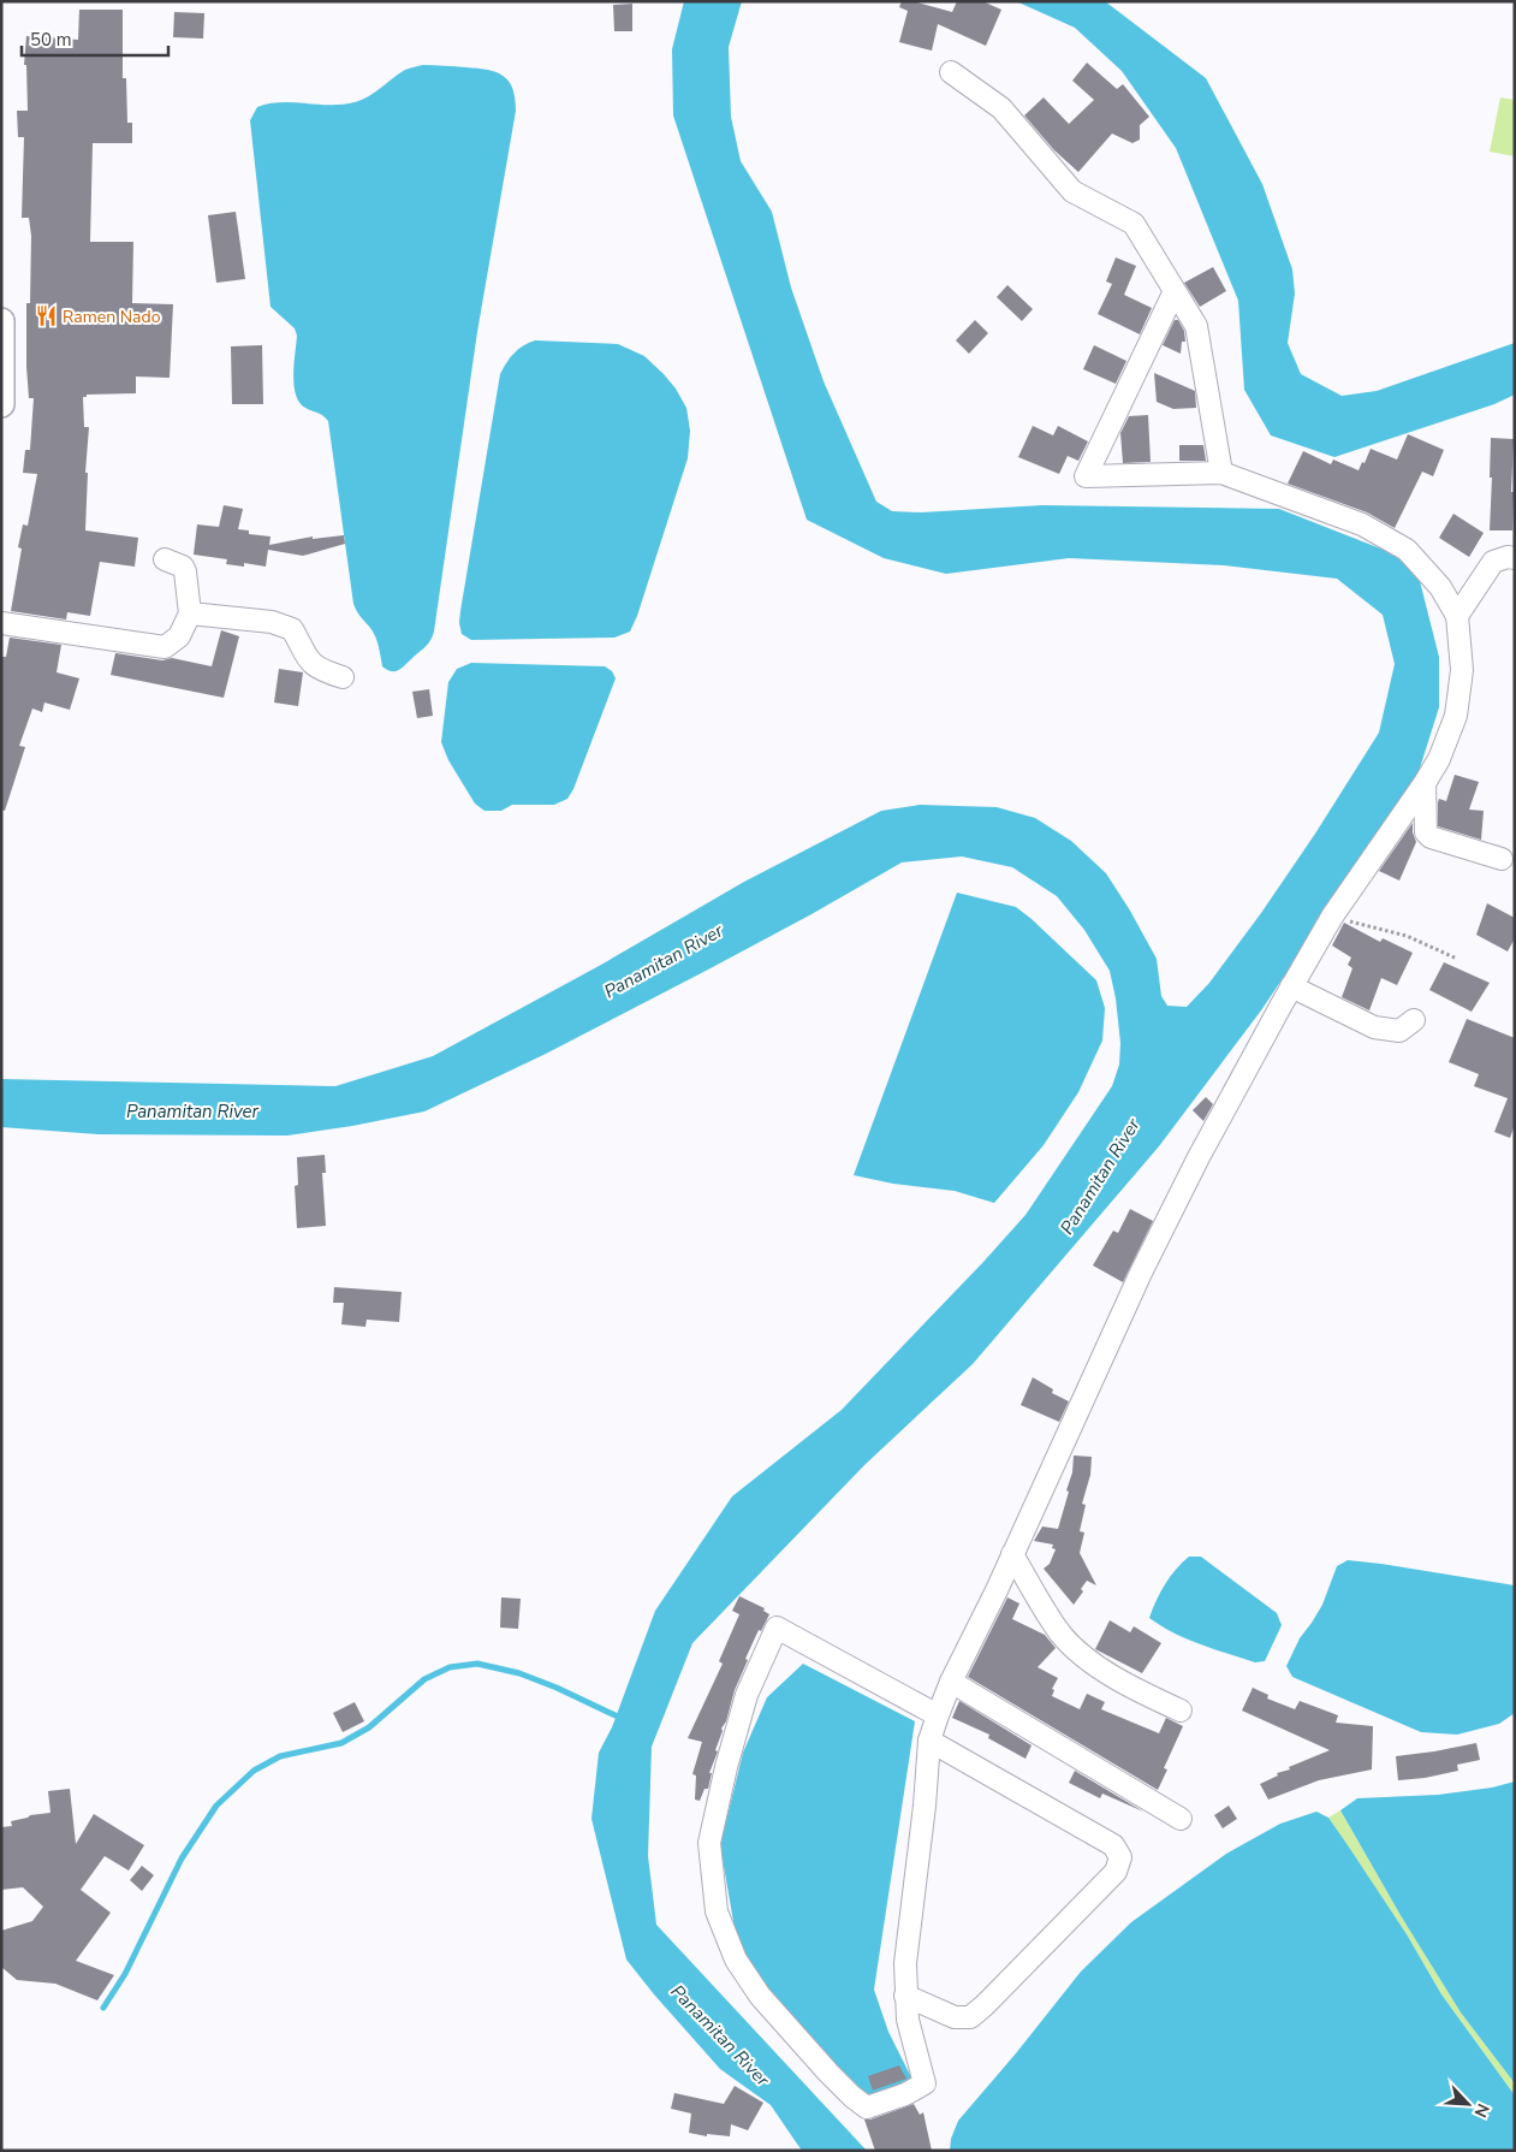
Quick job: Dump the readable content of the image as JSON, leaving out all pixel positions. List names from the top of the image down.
{
  "water": ["Panamitan River"],
  "places": {
    "restaurant": ["Ramen Nado"]
  },
  "scale_bar": "50 m",
  "north": "bottom right"
}
